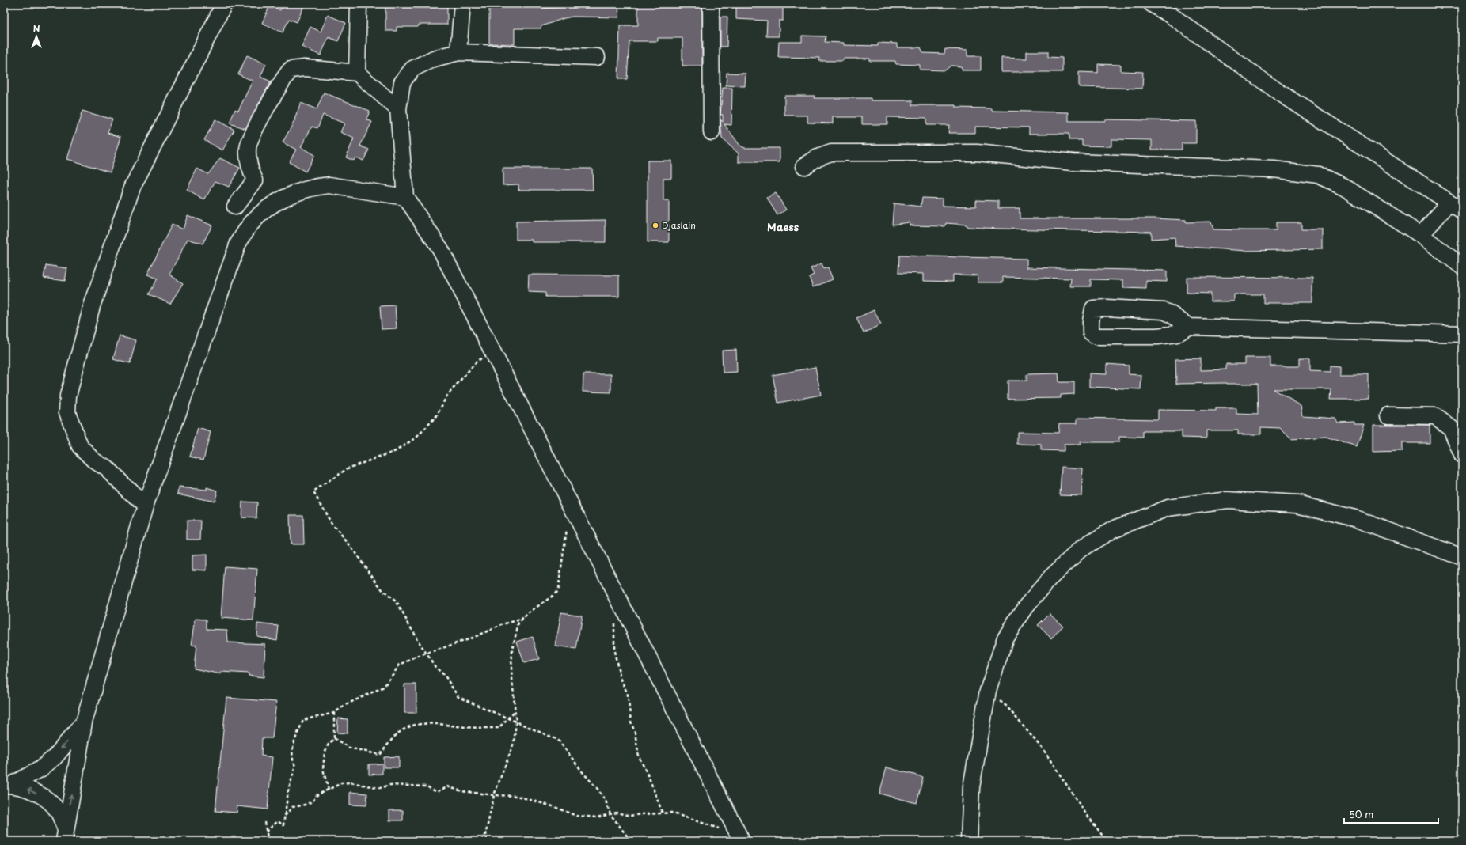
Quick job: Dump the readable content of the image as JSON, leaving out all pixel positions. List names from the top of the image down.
{
  "districts": ["Maess"],
  "places": ["Djaslain"],
  "scale_bar": "50 m",
  "north": "top"
}
